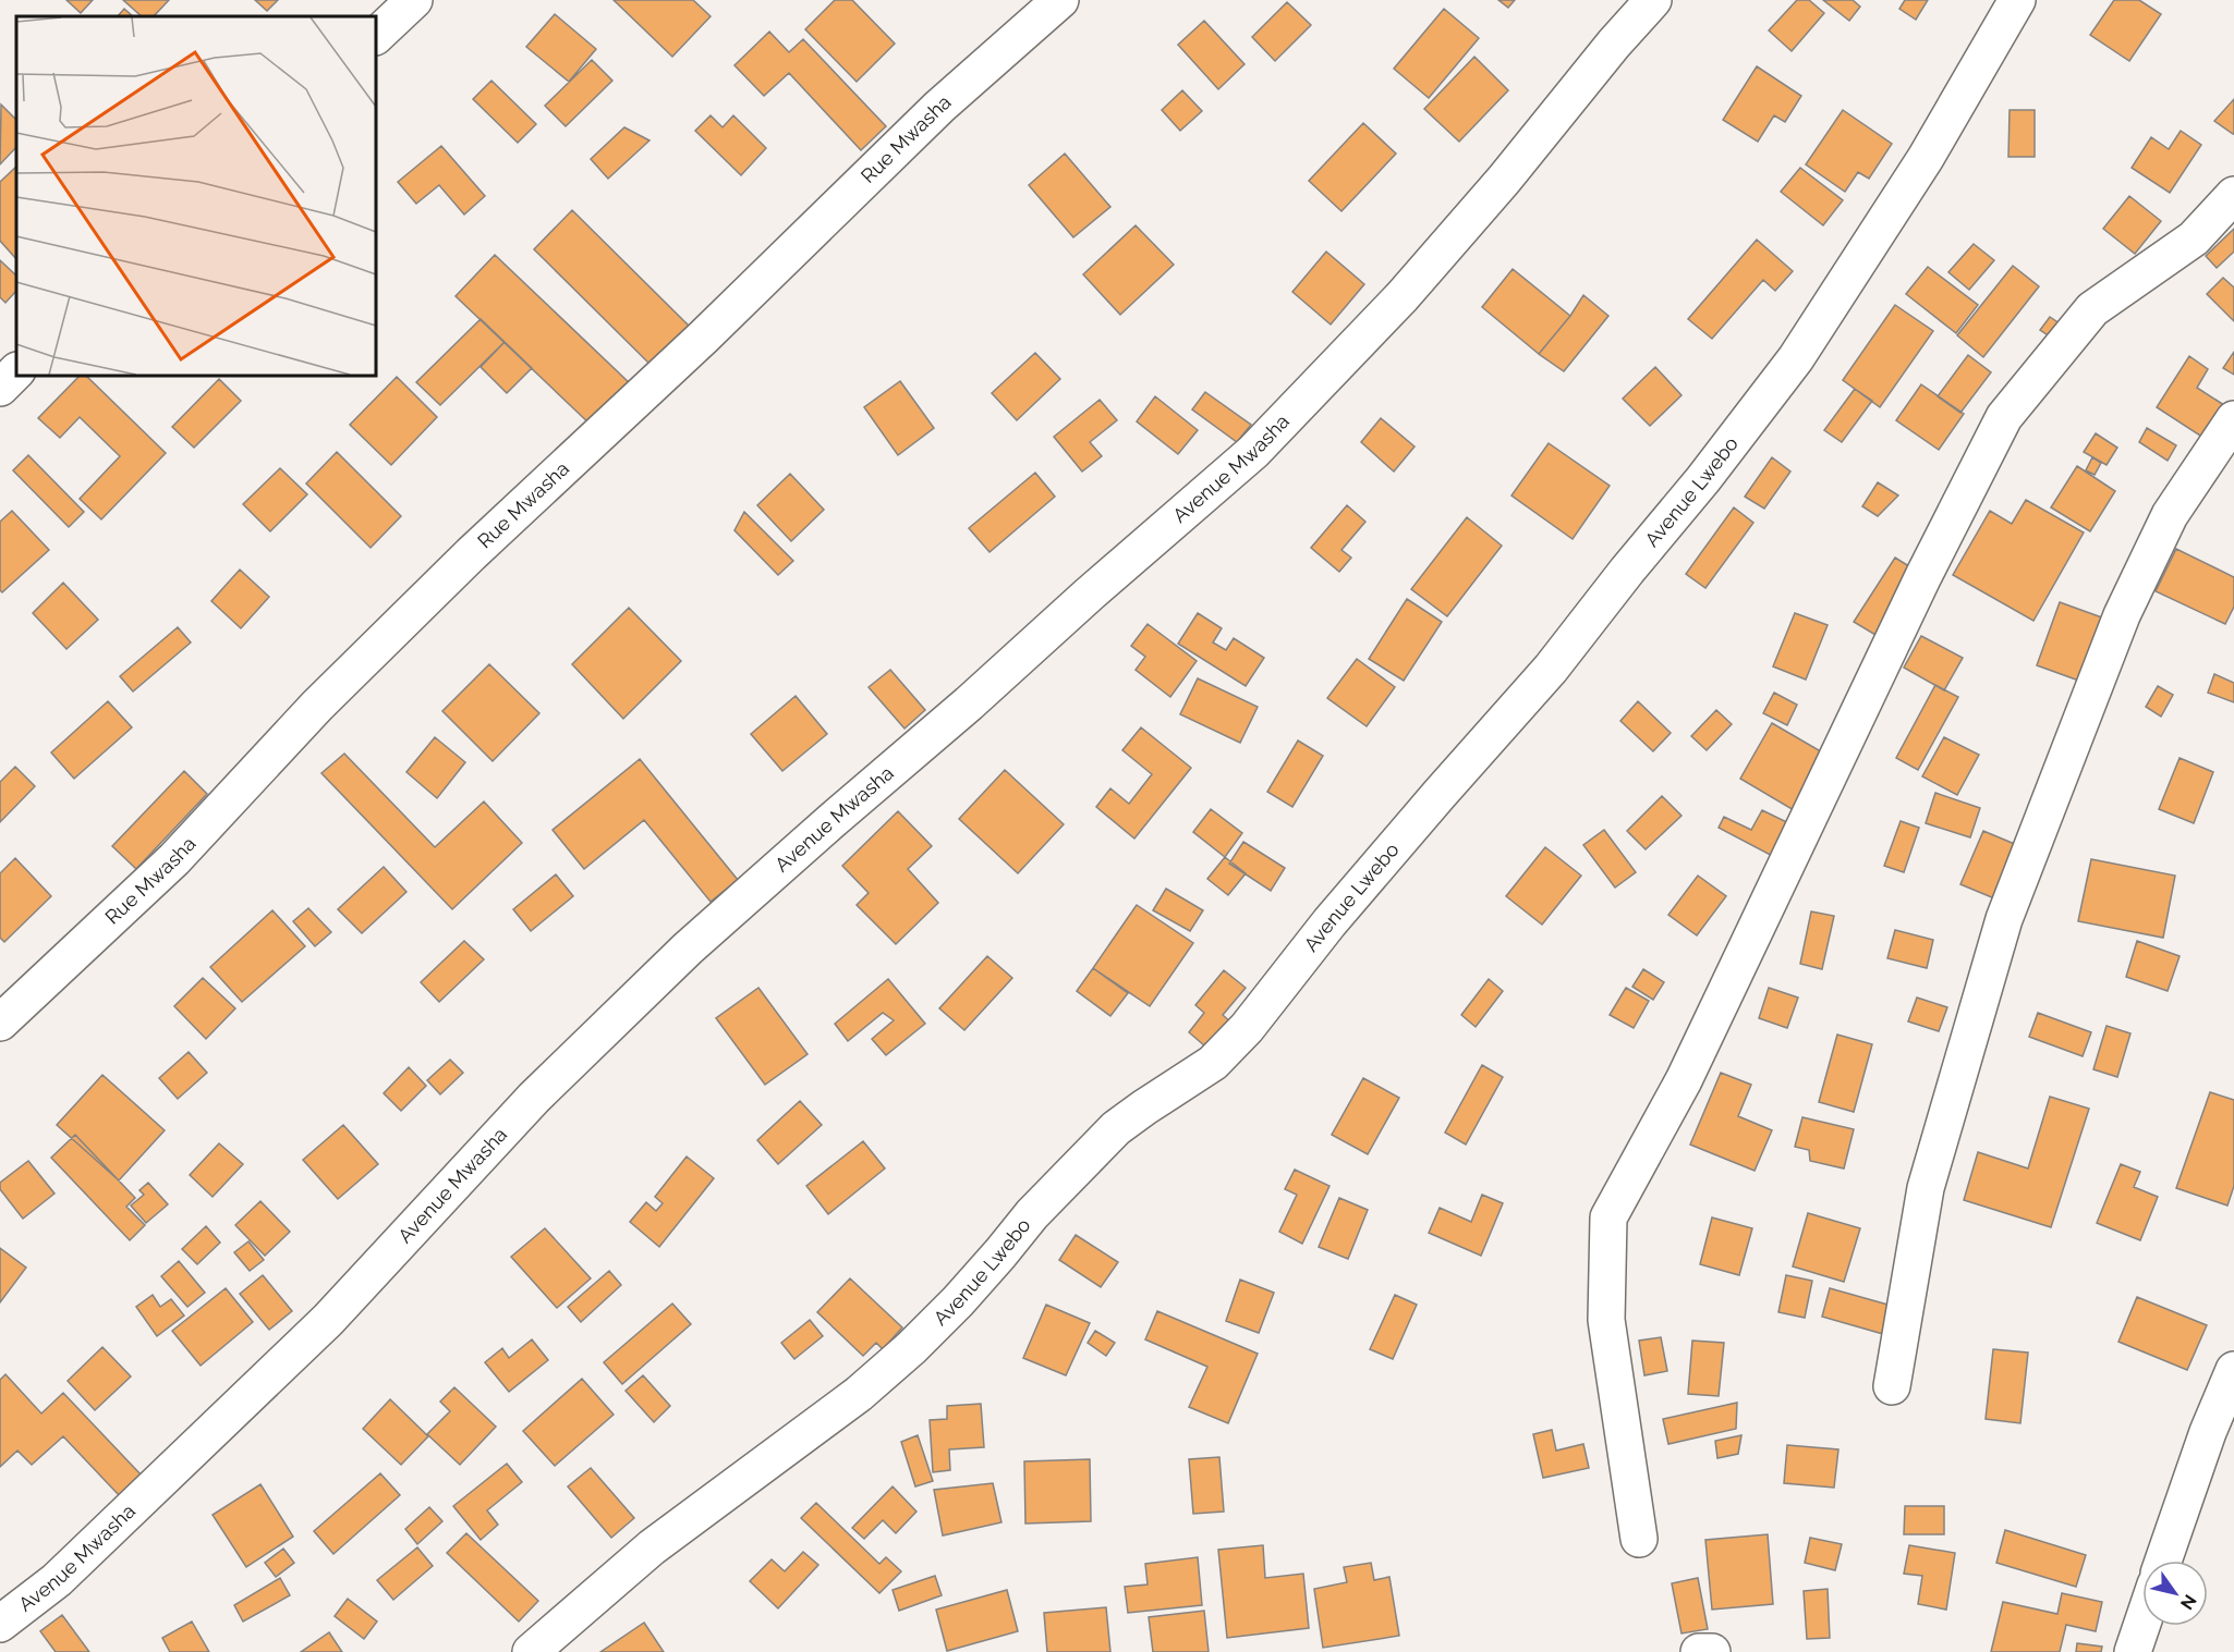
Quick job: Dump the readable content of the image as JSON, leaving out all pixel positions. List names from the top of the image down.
{
  "streets": {
    "street": ["Rue Mwasha", "Avenue Mwasha", "Avenue Lwebo"]
  },
  "north": "bottom right"
}
